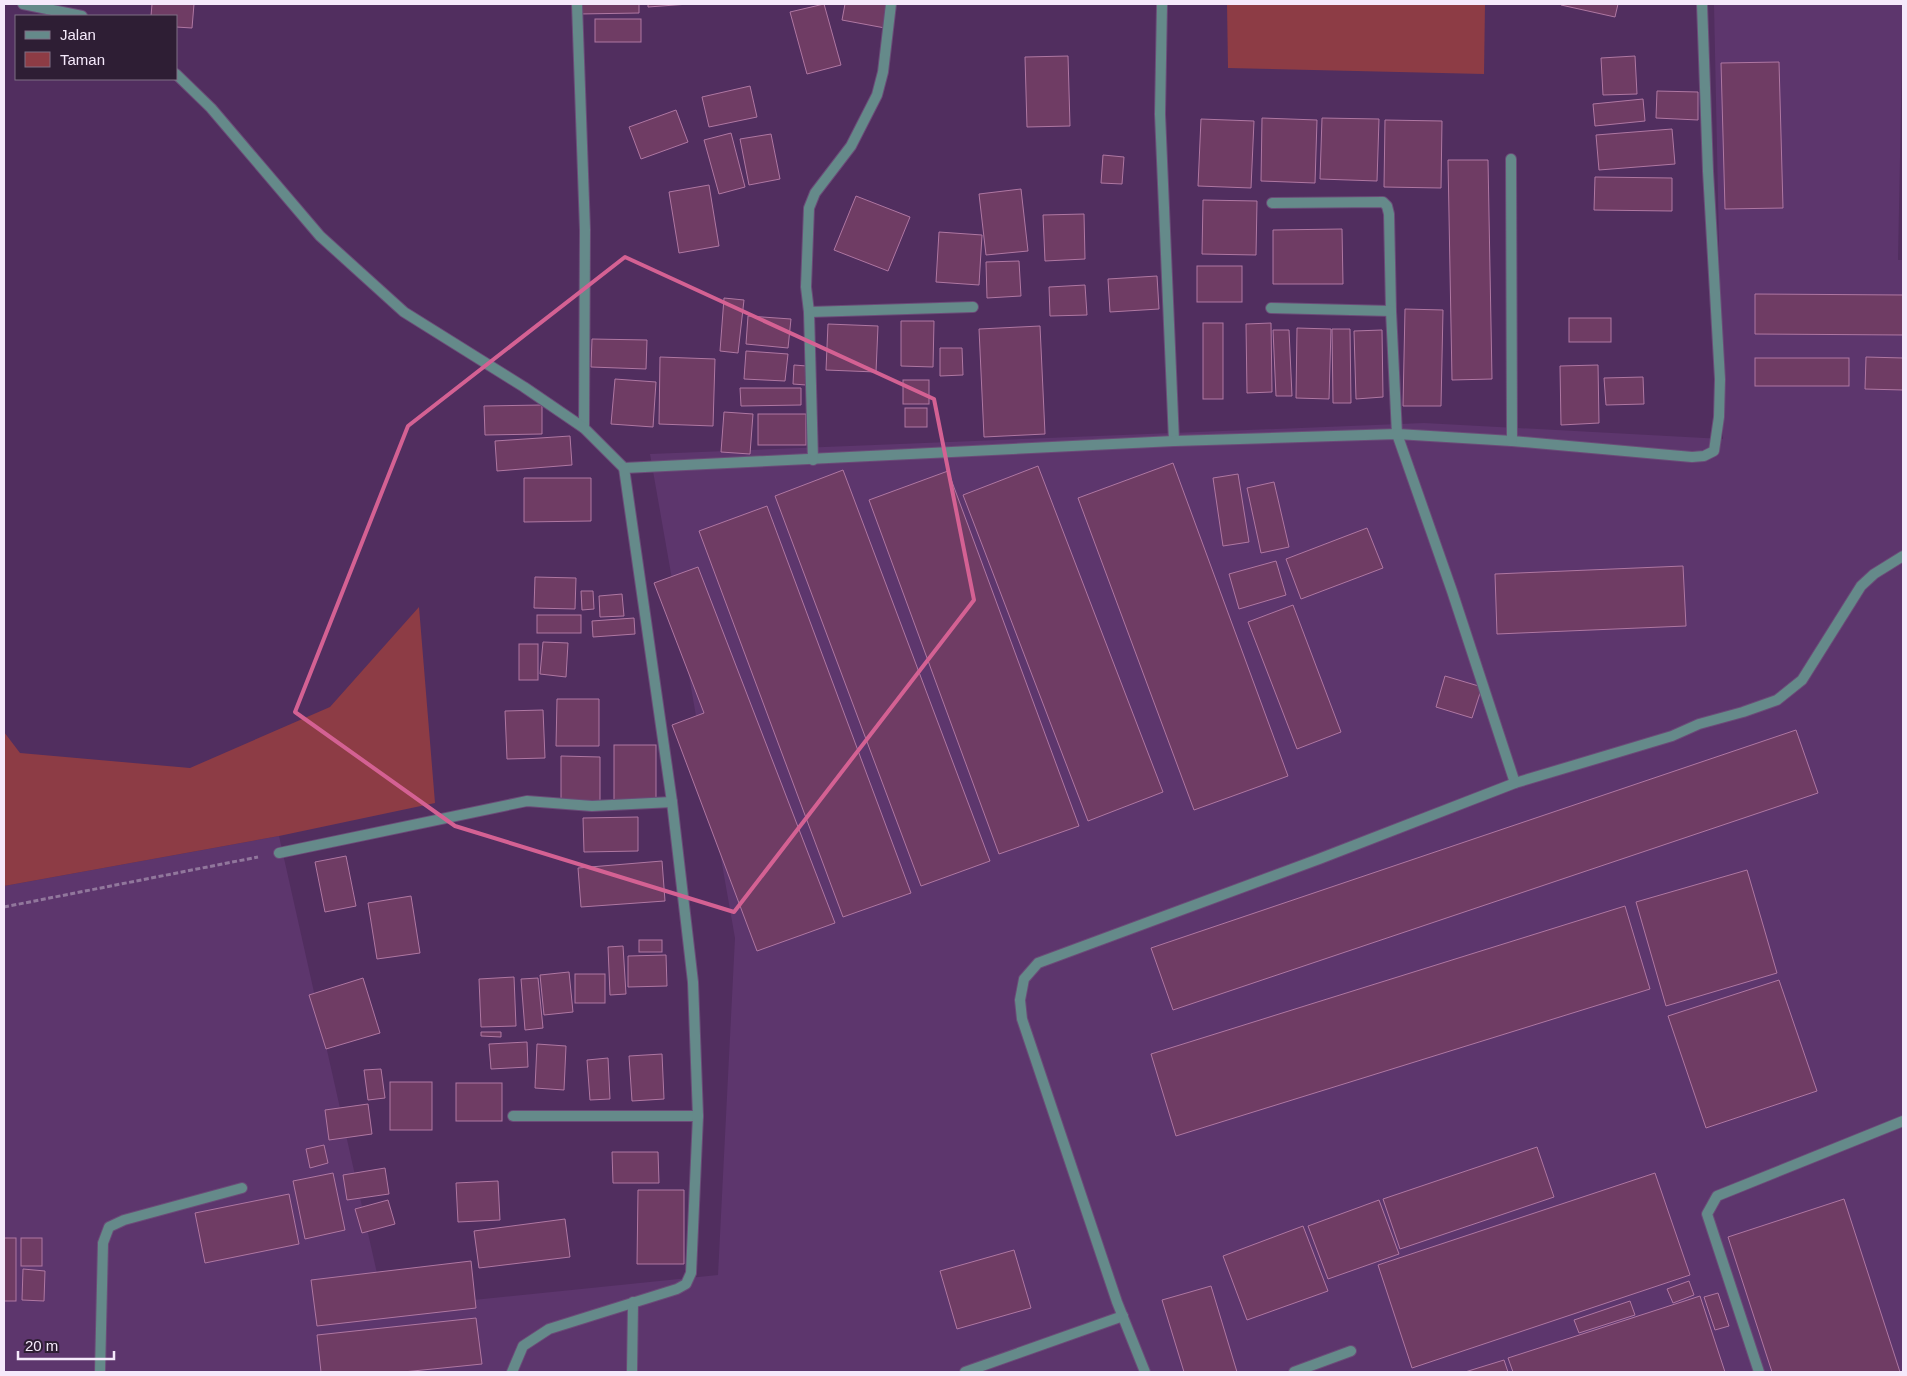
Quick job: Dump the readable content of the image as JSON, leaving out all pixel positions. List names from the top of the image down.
{
  "legend": ["Jalan", "Taman"],
  "scale_bar": "20 m"
}
